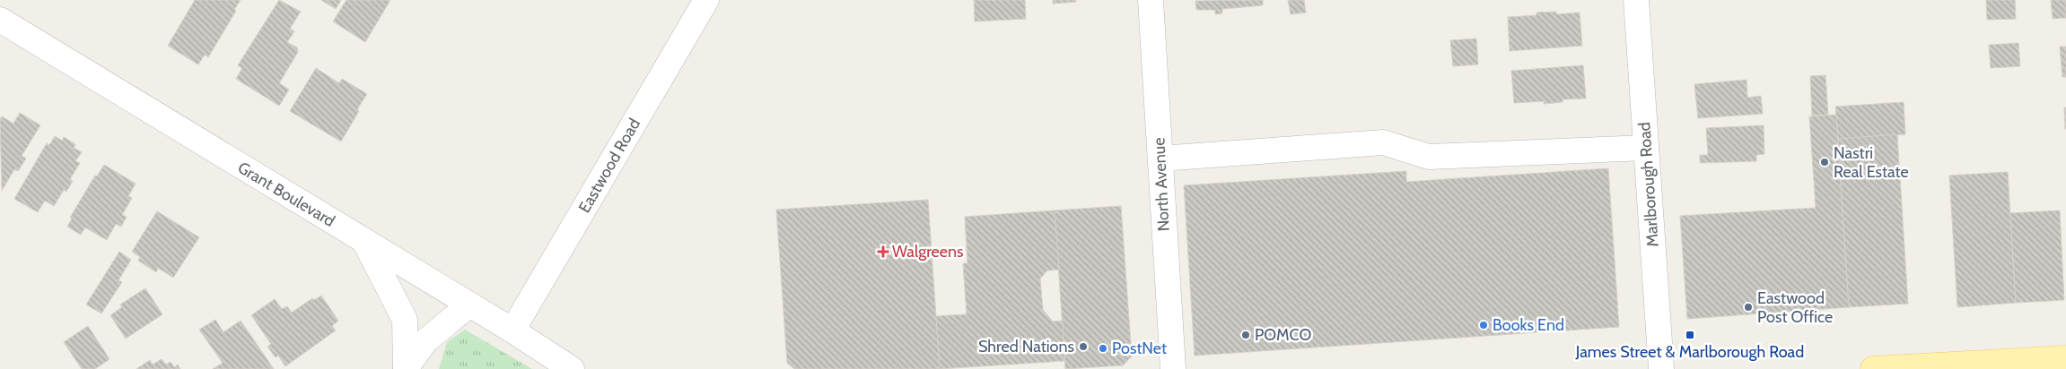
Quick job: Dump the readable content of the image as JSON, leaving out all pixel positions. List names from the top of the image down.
{
  "streets": {
    "street": [
      "Eastwood Road",
      "North Avenue",
      "Marlborough Road",
      "Grant Boulevard"
    ]
  },
  "crossings": [
    ["Eastwood Road", "Grant Boulevard"]
  ],
  "places": {
    "other": [
      "Nastri Real Estate",
      "Eastwood Post Office",
      "Books End",
      "POMCO",
      "Shred Nations",
      "PostNet"
    ],
    "health": ["Walgreens"],
    "transit": ["James Street & Marlborough Road"]
  }
}
